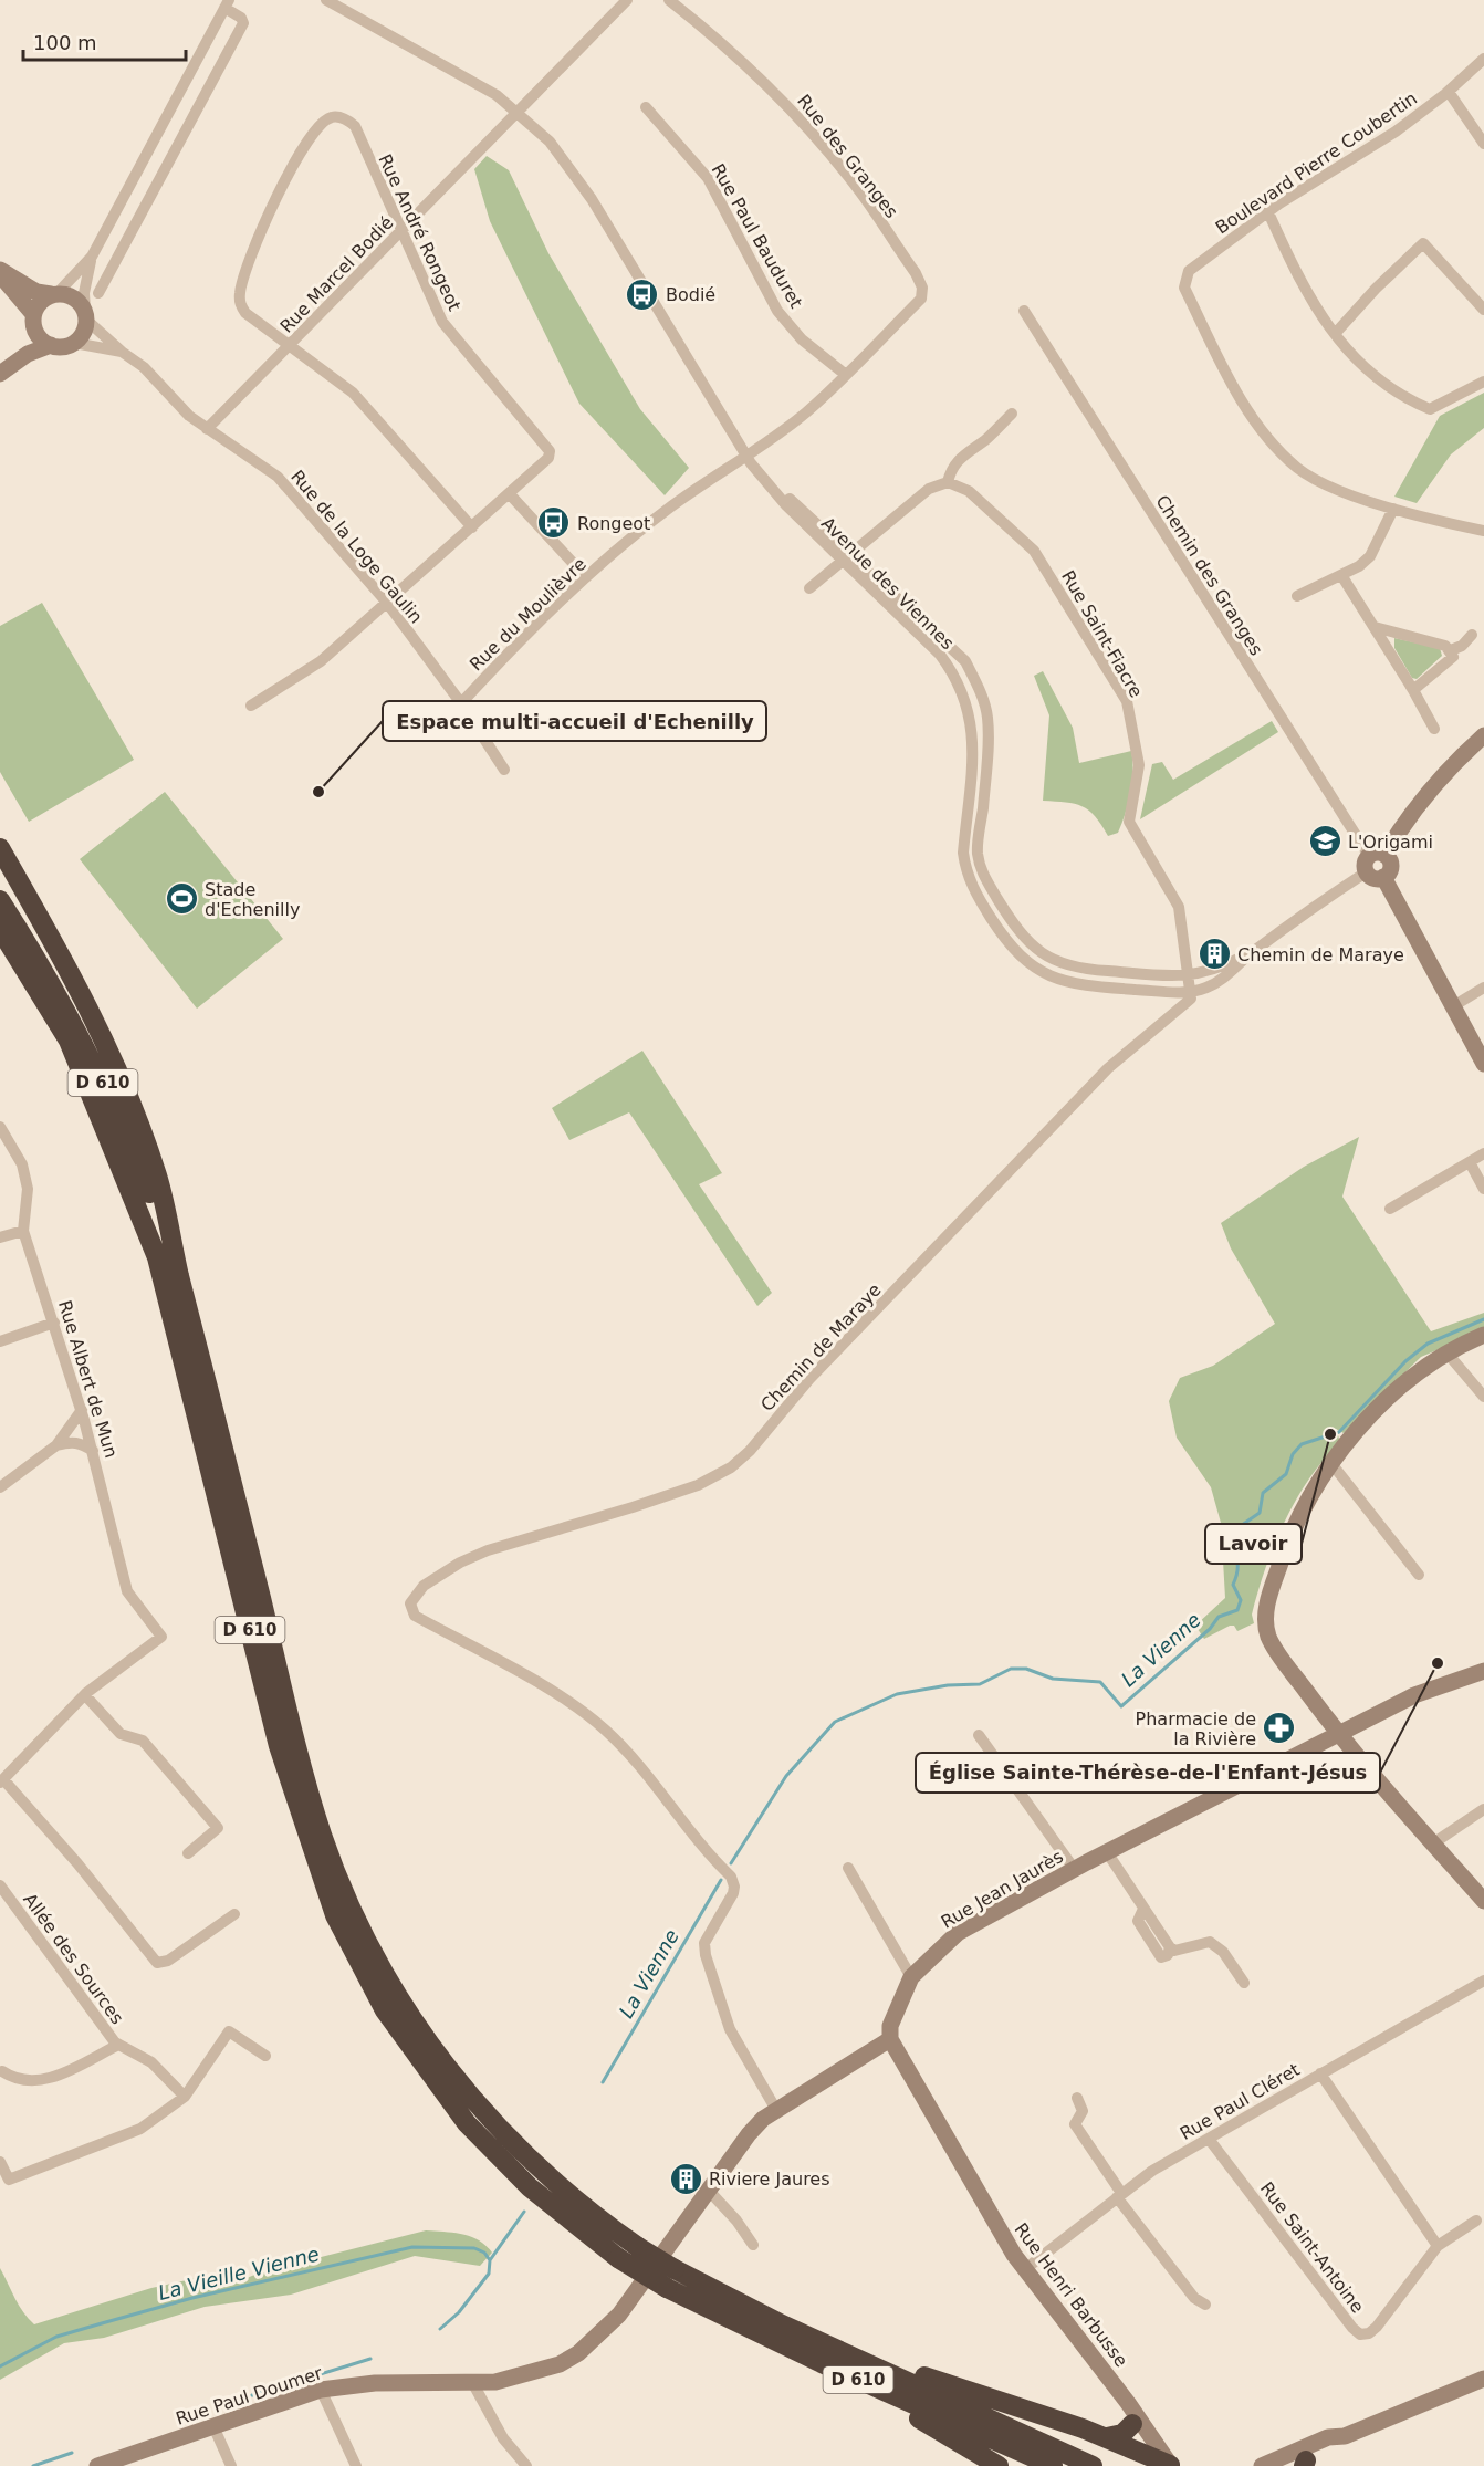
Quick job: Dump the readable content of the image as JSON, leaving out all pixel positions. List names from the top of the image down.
{
  "streets": {
    "highway": ["D 610"],
    "street": [
      "Rue des Granges",
      "Boulevard Pierre Coubertin",
      "Rue André Rongeot",
      "Rue Paul Bauduret",
      "Rue Marcel Bodié",
      "Rue de la Loge Gaulin",
      "Chemin des Granges",
      "Avenue des Viennes",
      "Rue du Moulièvre",
      "Rue Saint-Fiacre",
      "Chemin de Maraye",
      "Rue Albert de Mun",
      "Rue Jean Jaurès",
      "Allée des Sources",
      "Rue Paul Cléret",
      "Rue Saint-Antoine",
      "Rue Henri Barbusse",
      "Rue Paul Doumer"
    ]
  },
  "crossings": [
    ["Rue des Granges", "Rue Paul Bauduret"],
    ["Rue des Granges", "Avenue des Viennes"],
    ["Rue des Granges", "Rue du Moulièvre"],
    ["Rue André Rongeot", "Rue Marcel Bodié"],
    ["Rue Marcel Bodié", "Rue de la Loge Gaulin"],
    ["Rue Marcel Bodié", "Avenue des Viennes"],
    ["Rue de la Loge Gaulin", "Rue du Moulièvre"],
    ["Chemin des Granges", "Avenue des Viennes"],
    ["Avenue des Viennes", "Rue du Moulièvre"],
    ["Avenue des Viennes", "Rue Saint-Fiacre"],
    ["Avenue des Viennes", "Chemin de Maraye"],
    ["Rue Saint-Fiacre", "Chemin de Maraye"],
    ["Rue Jean Jaurès", "Rue Henri Barbusse"],
    ["Rue Paul Cléret", "Rue Saint-Antoine"],
    ["Rue Paul Cléret", "Rue Henri Barbusse"]
  ],
  "water": ["La Vienne", "La Vieille Vienne"],
  "places": {
    "bus stop": ["Bodié", "Rongeot"],
    "other": ["Espace multi-accueil d'Echenilly", "Lavoir", "Église Sainte-Thérèse-de-l'Enfant-Jésus"],
    "school or university": ["L'Origami"],
    "sports": ["Stade d'Echenilly"],
    "building": ["Chemin de Maraye", "Riviere Jaures"],
    "pharmacy": ["Pharmacie de la Rivière"]
  },
  "scale_bar": "100 m"
}
